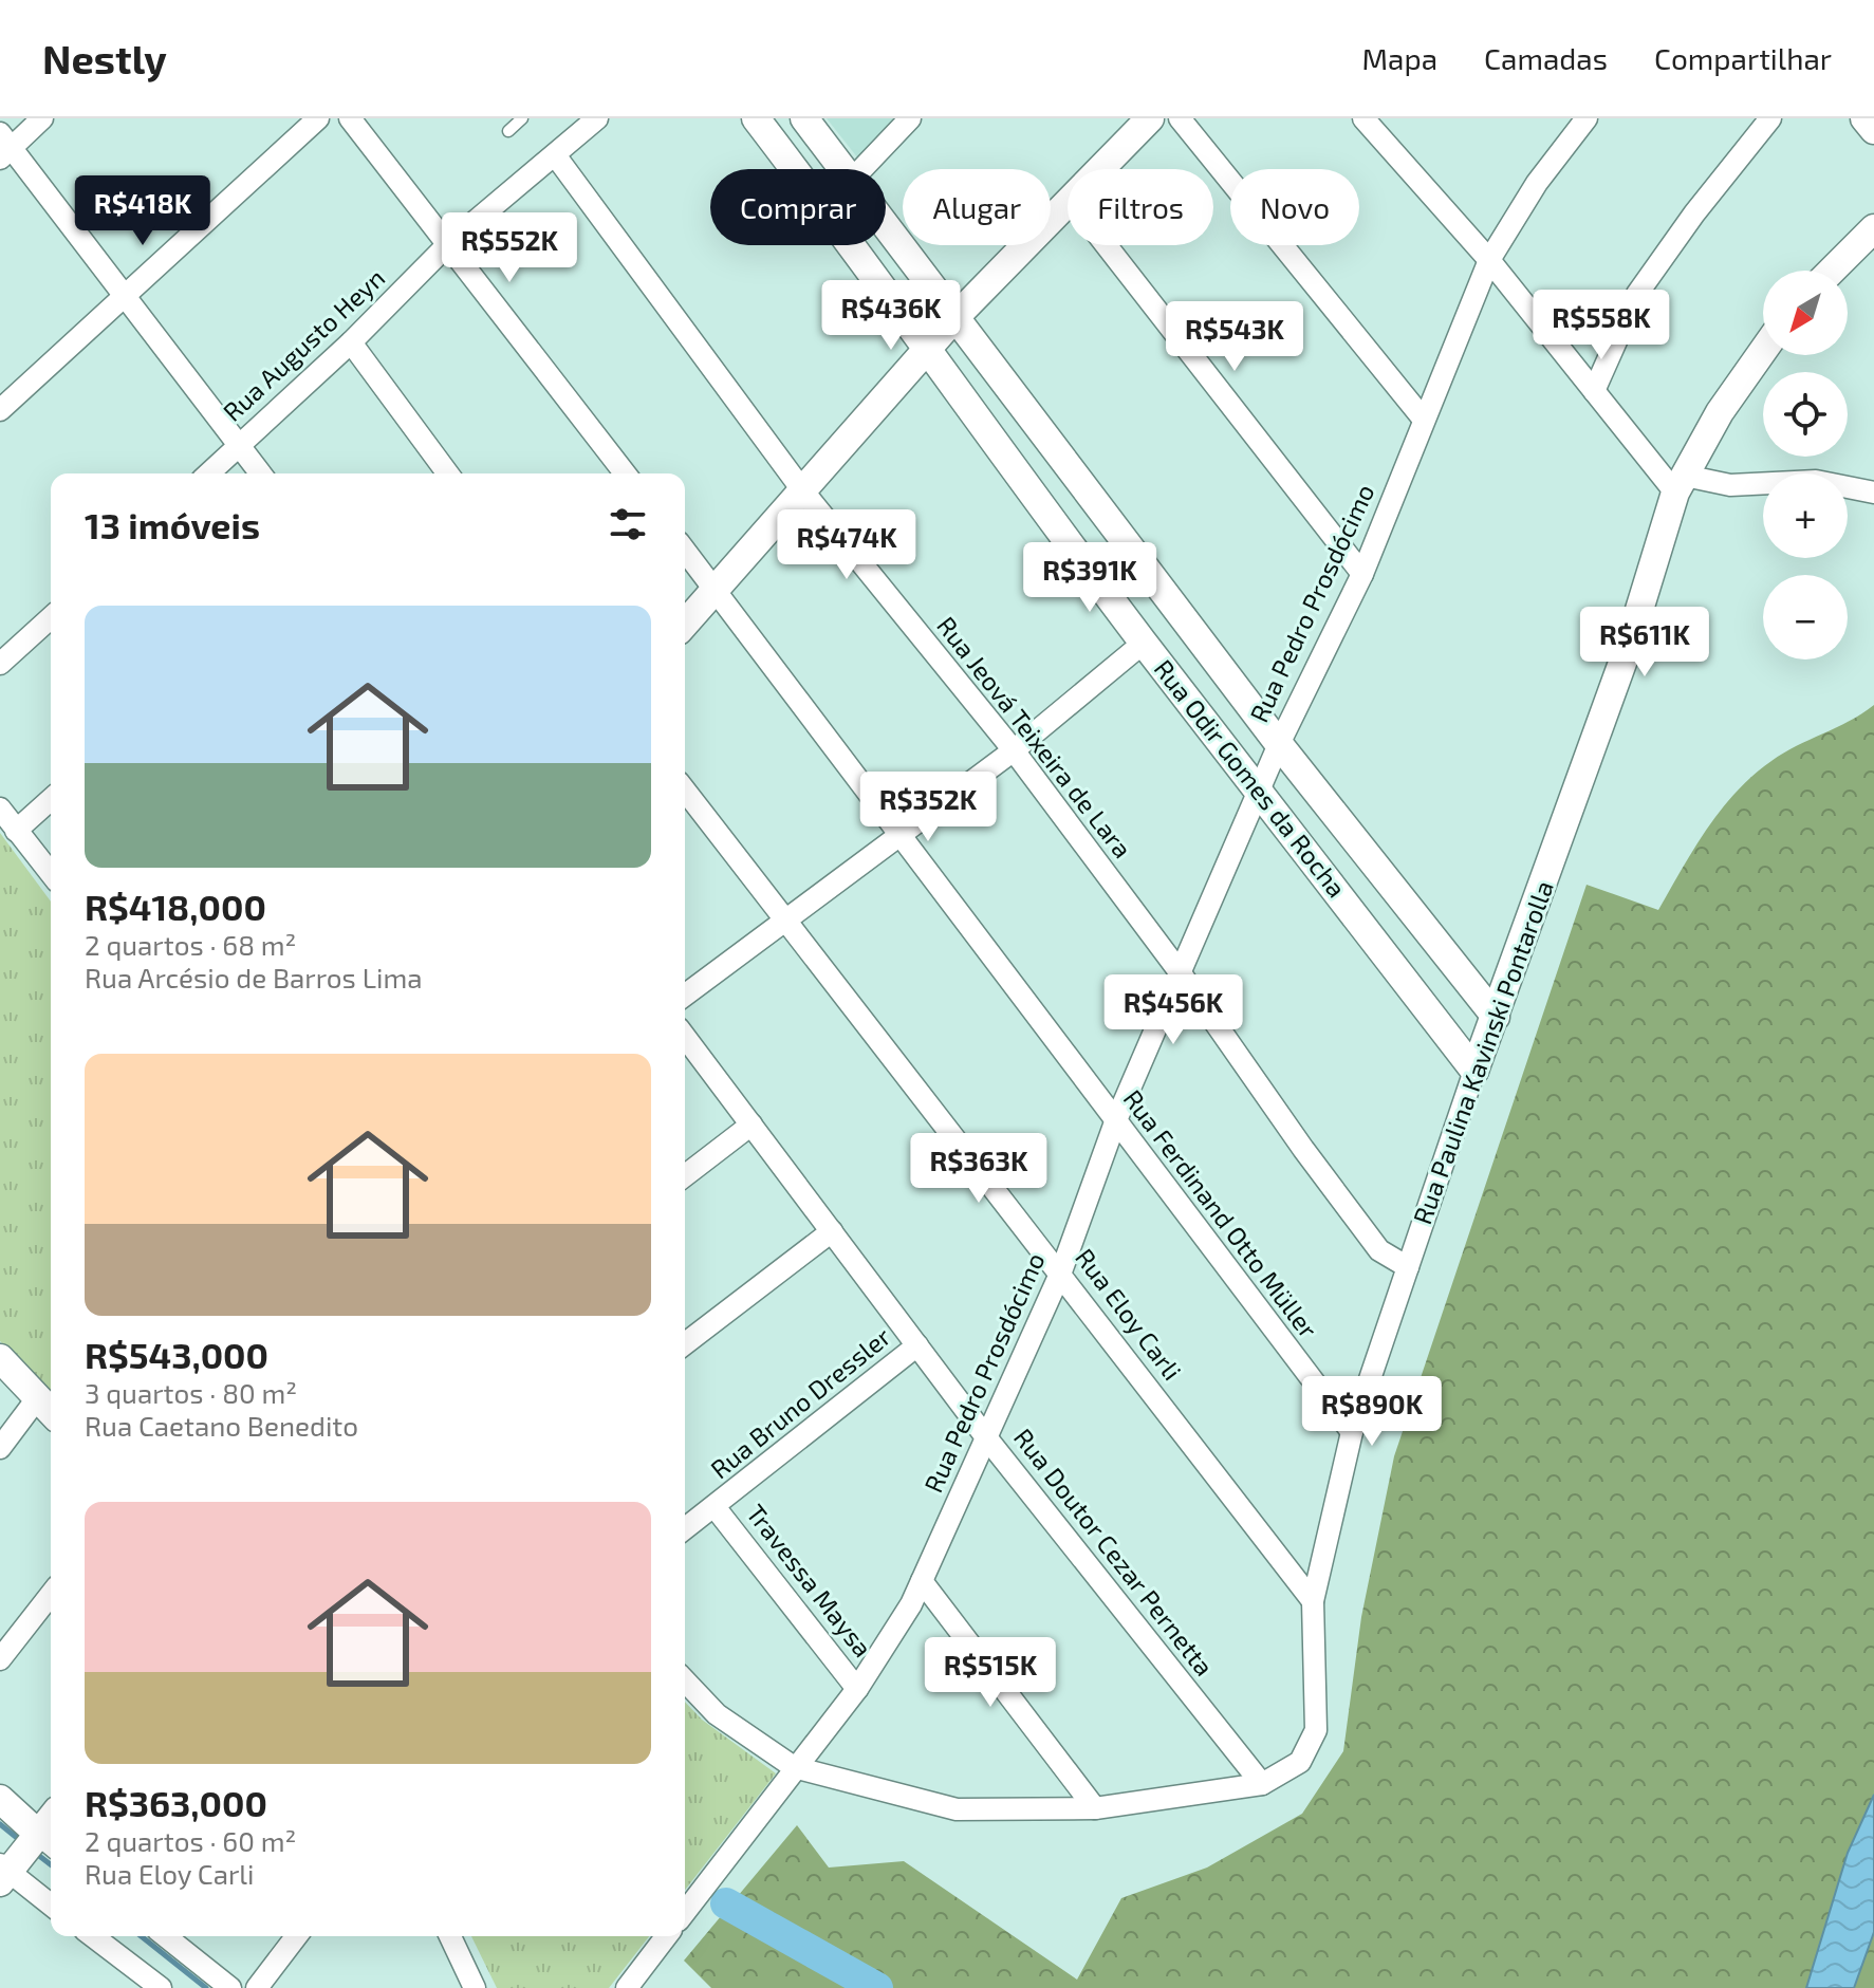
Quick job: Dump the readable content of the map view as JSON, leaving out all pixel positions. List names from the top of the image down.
{
  "streets": {
    "street": [
      "Rua Augusto Heyn",
      "Rua Pedro Prosdócimo",
      "Rua Jeová Teixeira de Lara",
      "Rua Odir Gomes da Rocha",
      "Rua Paulina Kavinski Pontarolla",
      "Rua Ferdinand Otto Müller",
      "Rua Eloy Carli",
      "Rua Bruno Dressler",
      "Rua Doutor Cezar Pernetta",
      "Travessa Maysa"
    ]
  },
  "crossings": [
    ["Rua Augusto Heyn", "Rua Jeová Teixeira de Lara"],
    ["Rua Pedro Prosdócimo", "Rua Jeová Teixeira de Lara"],
    ["Rua Pedro Prosdócimo", "Rua Odir Gomes da Rocha"],
    ["Rua Pedro Prosdócimo", "Rua Ferdinand Otto Müller"],
    ["Rua Pedro Prosdócimo", "Rua Eloy Carli"],
    ["Rua Pedro Prosdócimo", "Rua Doutor Cezar Pernetta"],
    ["Rua Pedro Prosdócimo", "Travessa Maysa"],
    ["Rua Jeová Teixeira de Lara", "Rua Paulina Kavinski Pontarolla"],
    ["Rua Odir Gomes da Rocha", "Rua Paulina Kavinski Pontarolla"],
    ["Rua Paulina Kavinski Pontarolla", "Rua Ferdinand Otto Müller"],
    ["Rua Paulina Kavinski Pontarolla", "Rua Eloy Carli"],
    ["Rua Paulina Kavinski Pontarolla", "Rua Doutor Cezar Pernetta"],
    ["Rua Bruno Dressler", "Rua Doutor Cezar Pernetta"],
    ["Rua Bruno Dressler", "Travessa Maysa"]
  ],
  "north": "bottom left",
  "page": {
    "header": "Nestly",
    "nav": ["Mapa", "Camadas", "Compartilhar"],
    "chip": [
      "Comprar",
      "Alugar",
      "Filtros",
      "Novo"
    ],
    "price": [
      "R$418K",
      "R$552K",
      "R$436K",
      "R$558K",
      "R$543K",
      "R$474K",
      "R$391K",
      "R$611K",
      "R$352K",
      "R$456K",
      "R$363K",
      "R$890K",
      "R$515K"
    ],
    "map_buttons": ["+", "−"],
    "heading": "13 imóveis",
    "list": [
      {
        "name": "R$418,000",
        "note": "2 quartos · 68 m² · Rua Arcésio de Barros Lima"
      },
      {
        "name": "R$543,000",
        "note": "3 quartos · 80 m² · Rua Caetano Benedito"
      },
      {
        "name": "R$363,000",
        "note": "2 quartos · 60 m² · Rua Eloy Carli"
      }
    ]
  }
}
